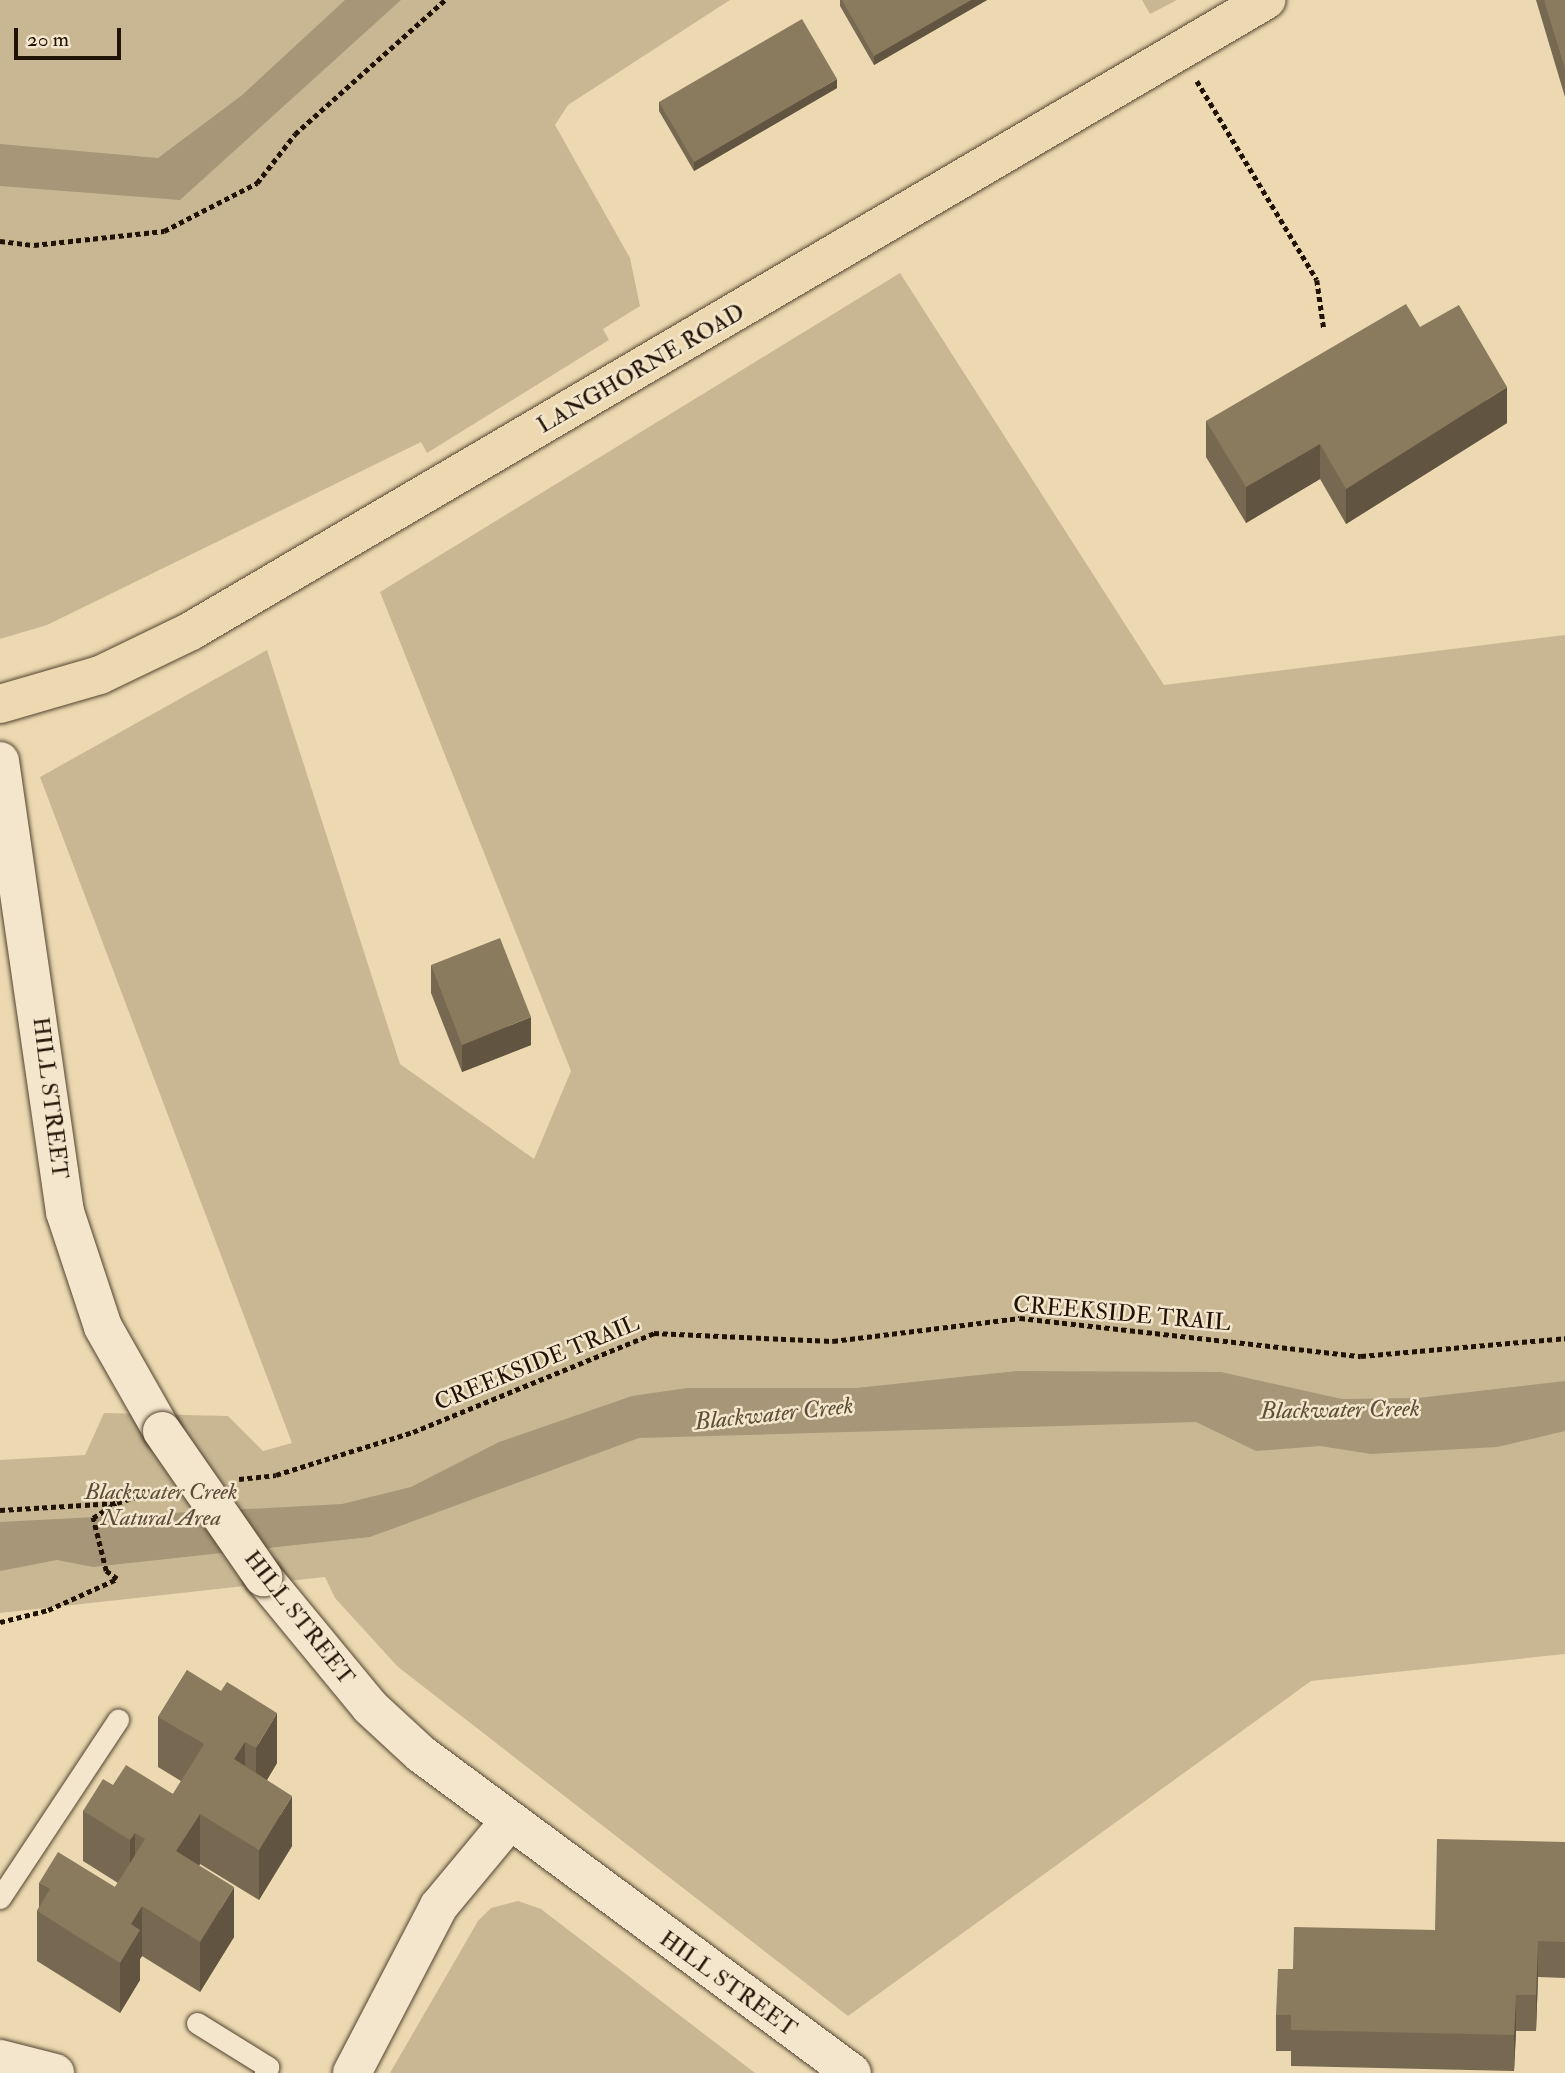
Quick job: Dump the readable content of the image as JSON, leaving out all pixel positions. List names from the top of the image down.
{
  "streets": {
    "main road": ["LANGHORNE ROAD"],
    "street": ["HILL STREET"],
    "path": ["CREEKSIDE TRAIL"]
  },
  "water": ["Blackwater Creek"],
  "parks": ["Blackwater Creek Natural Area"],
  "scale_bar": "20 m"
}
